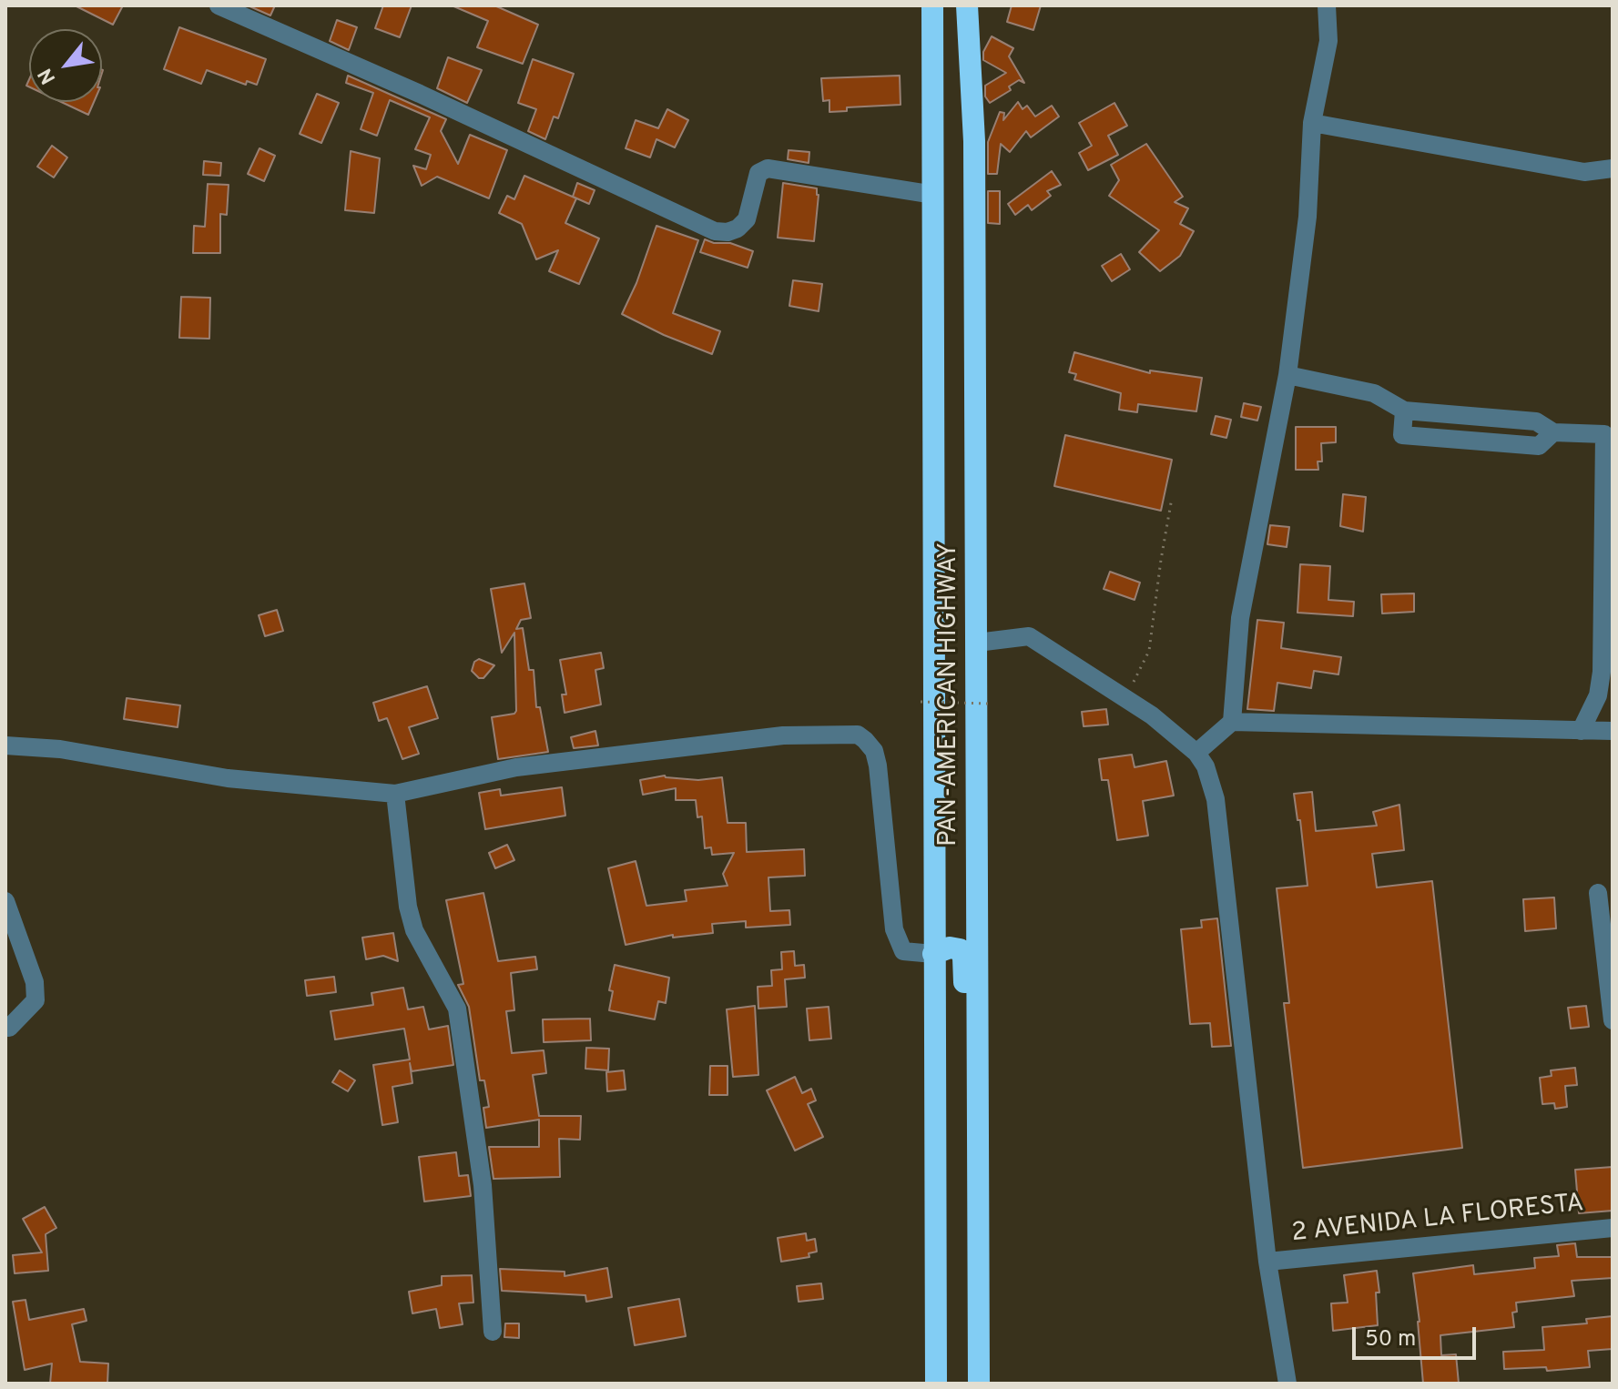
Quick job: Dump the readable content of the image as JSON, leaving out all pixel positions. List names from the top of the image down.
{
  "streets": {
    "highway": ["PAN-AMERICAN HIGHWAY"],
    "street": ["2 AVENIDA LA FLORESTA"]
  },
  "scale_bar": "50 m",
  "north": "bottom left"
}
